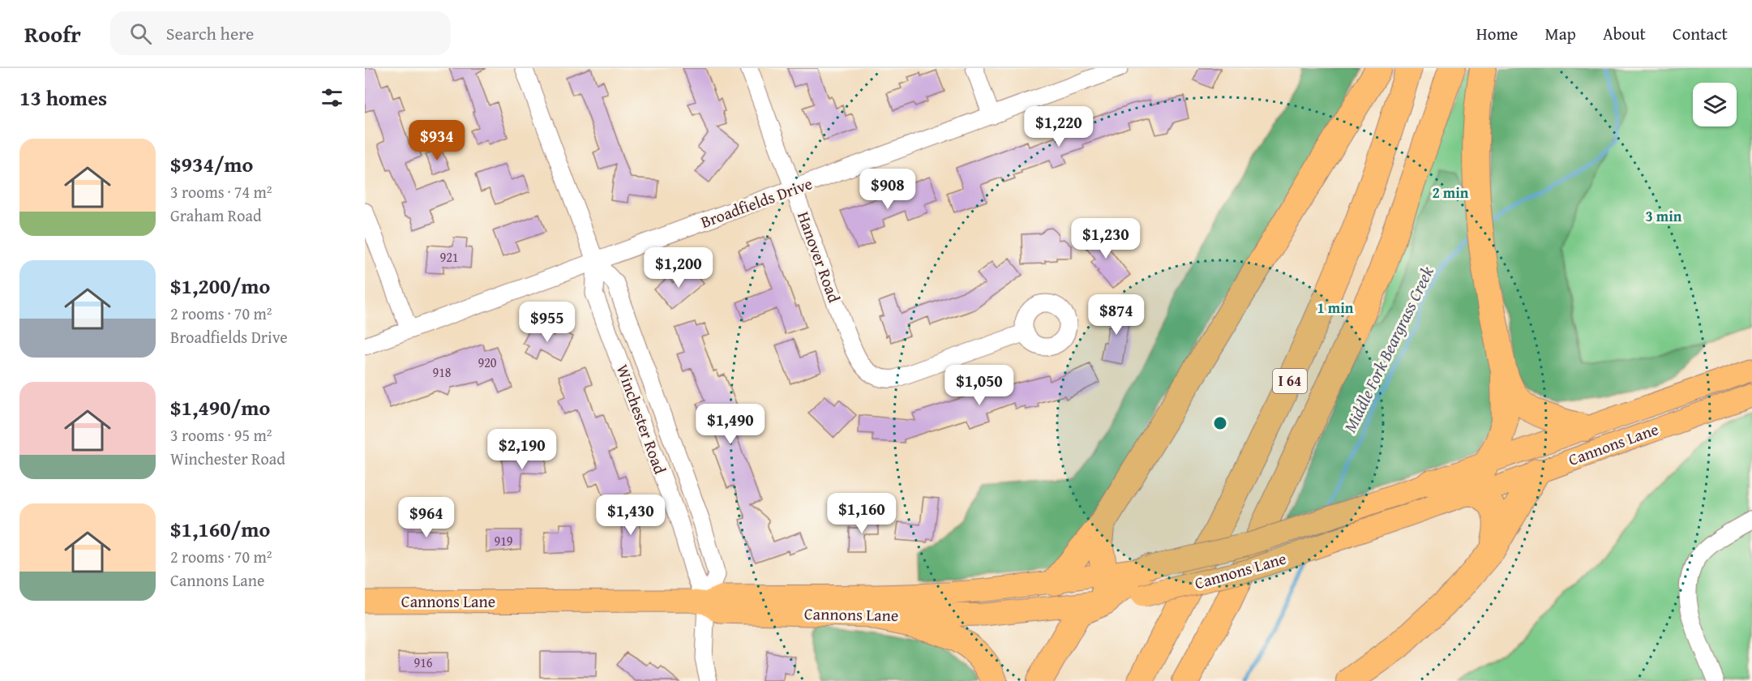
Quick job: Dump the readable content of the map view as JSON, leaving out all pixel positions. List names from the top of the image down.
{
  "streets": {
    "highway": ["I 64"],
    "main road": ["Cannons Lane"],
    "street": ["Broadfields Drive", "Hanover Road", "Winchester Road"]
  },
  "crossings": [
    ["Broadfields Drive", "Hanover Road"],
    ["Broadfields Drive", "Winchester Road"],
    ["Winchester Road", "Cannons Lane"]
  ],
  "water": ["Middle Fork Beargrass Creek"],
  "house_numbers": [
    "921",
    "920",
    "918",
    "919",
    "916"
  ],
  "page": {
    "header": "Roofr",
    "search": "Search here",
    "nav": [
      "Home",
      "Map",
      "About",
      "Contact"
    ],
    "heading": "13 homes",
    "price": [
      "$1,220",
      "$934",
      "$908",
      "$1,230",
      "$1,200",
      "$874",
      "$955",
      "$1,050",
      "$1,490",
      "$2,190",
      "$1,160",
      "$1,430",
      "$964"
    ],
    "list": [
      {
        "name": "$934/mo",
        "note": "3 rooms · 74 m² · Graham Road"
      },
      {
        "name": "$1,200/mo",
        "note": "2 rooms · 70 m² · Broadfields Drive"
      },
      {
        "name": "$1,490/mo",
        "note": "3 rooms · 95 m² · Winchester Road"
      },
      {
        "name": "$1,160/mo",
        "note": "2 rooms · 70 m² · Cannons Lane"
      }
    ]
  },
  "rings": ["2 min", "3 min", "1 min"]
}
